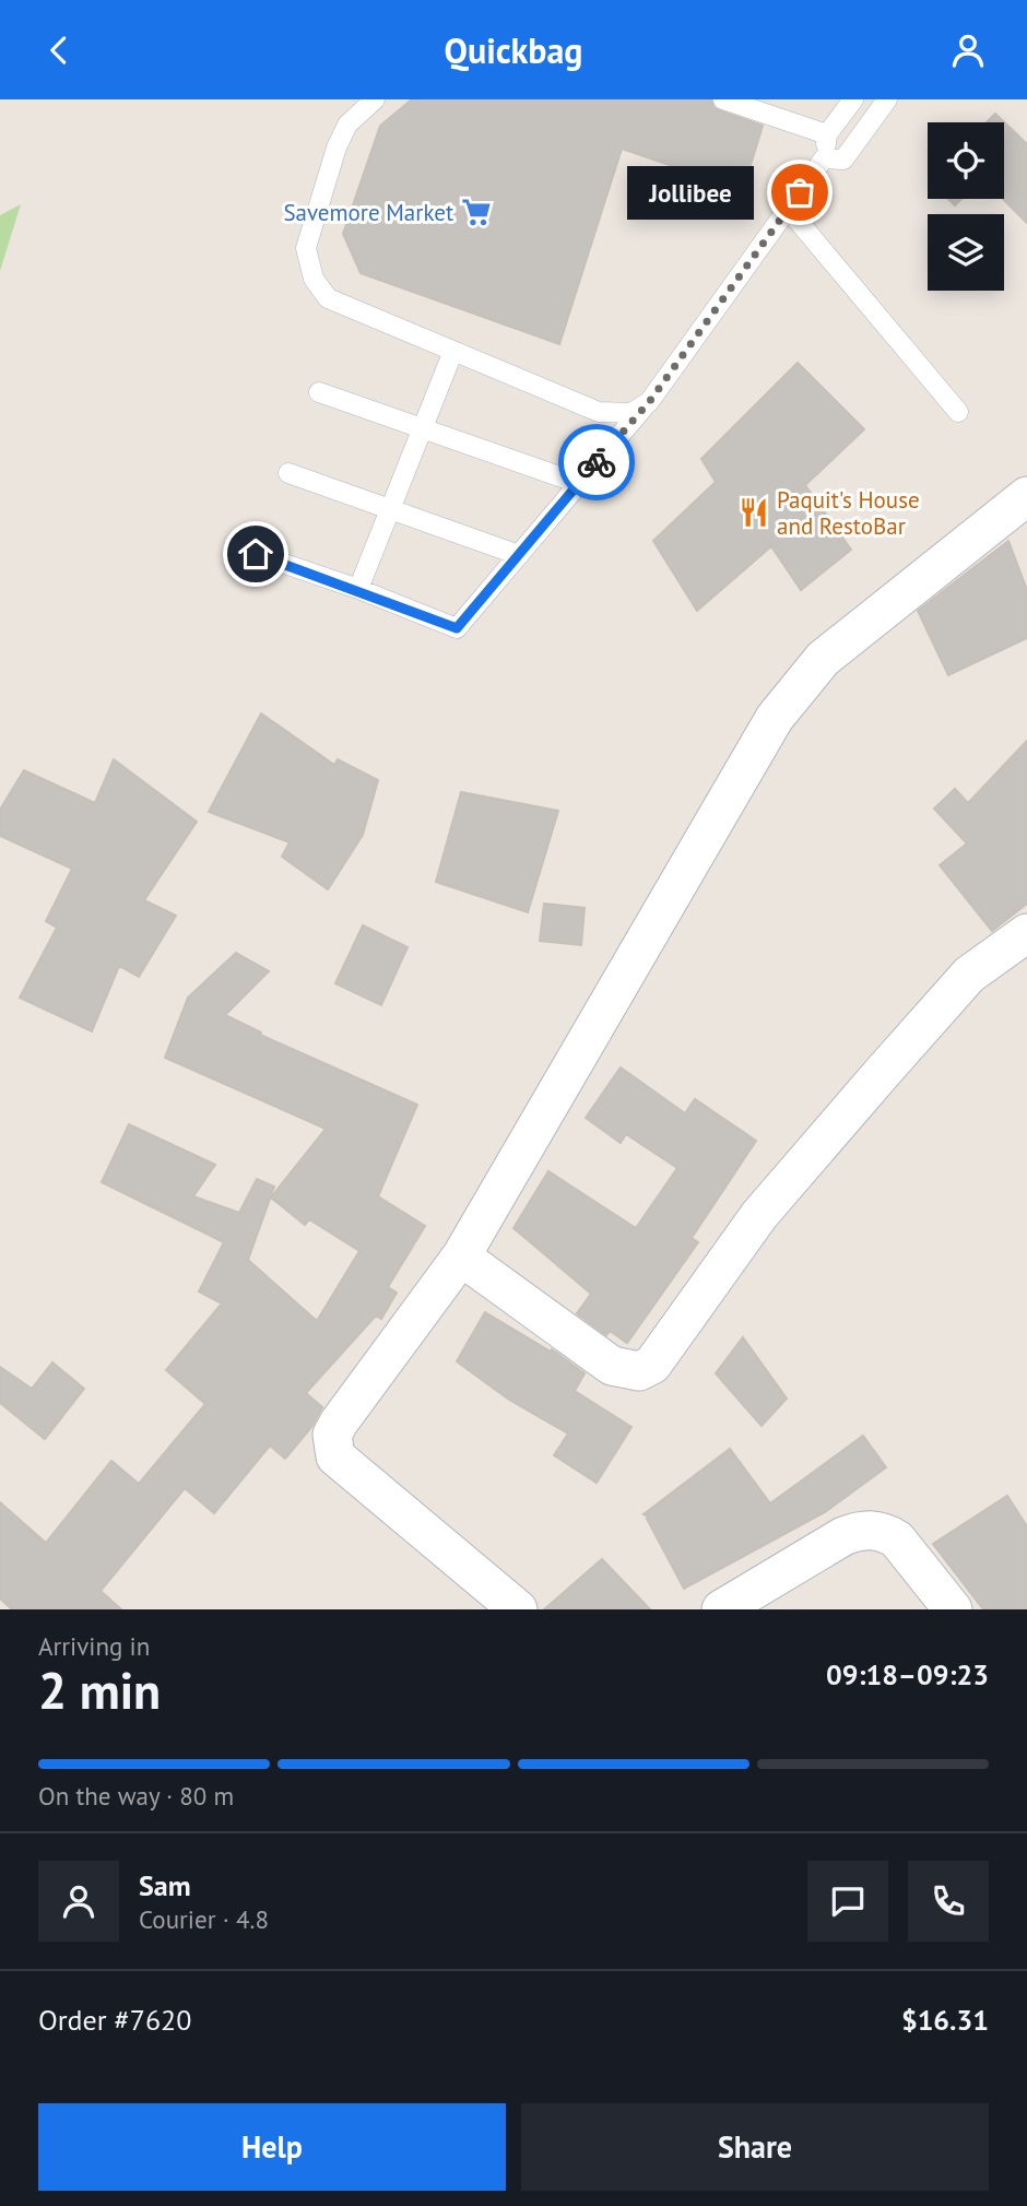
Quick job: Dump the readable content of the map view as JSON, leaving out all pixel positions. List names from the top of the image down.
{
  "places": {
    "other": ["Jollibee"],
    "supermarket": ["Savemore Market"],
    "restaurant": ["Paquit's House and RestoBar"]
  },
  "page": {
    "header": "Quickbag",
    "bubble": "Jollibee",
    "heading": ["2 min", "Arriving in", "09:18–09:23"],
    "panel": [
      "Sam",
      "Courier · 4.8",
      "Order #7620",
      "$16.31"
    ],
    "bar": "On the way · 80 m",
    "buttons": ["Help", "Share"]
  }
}
